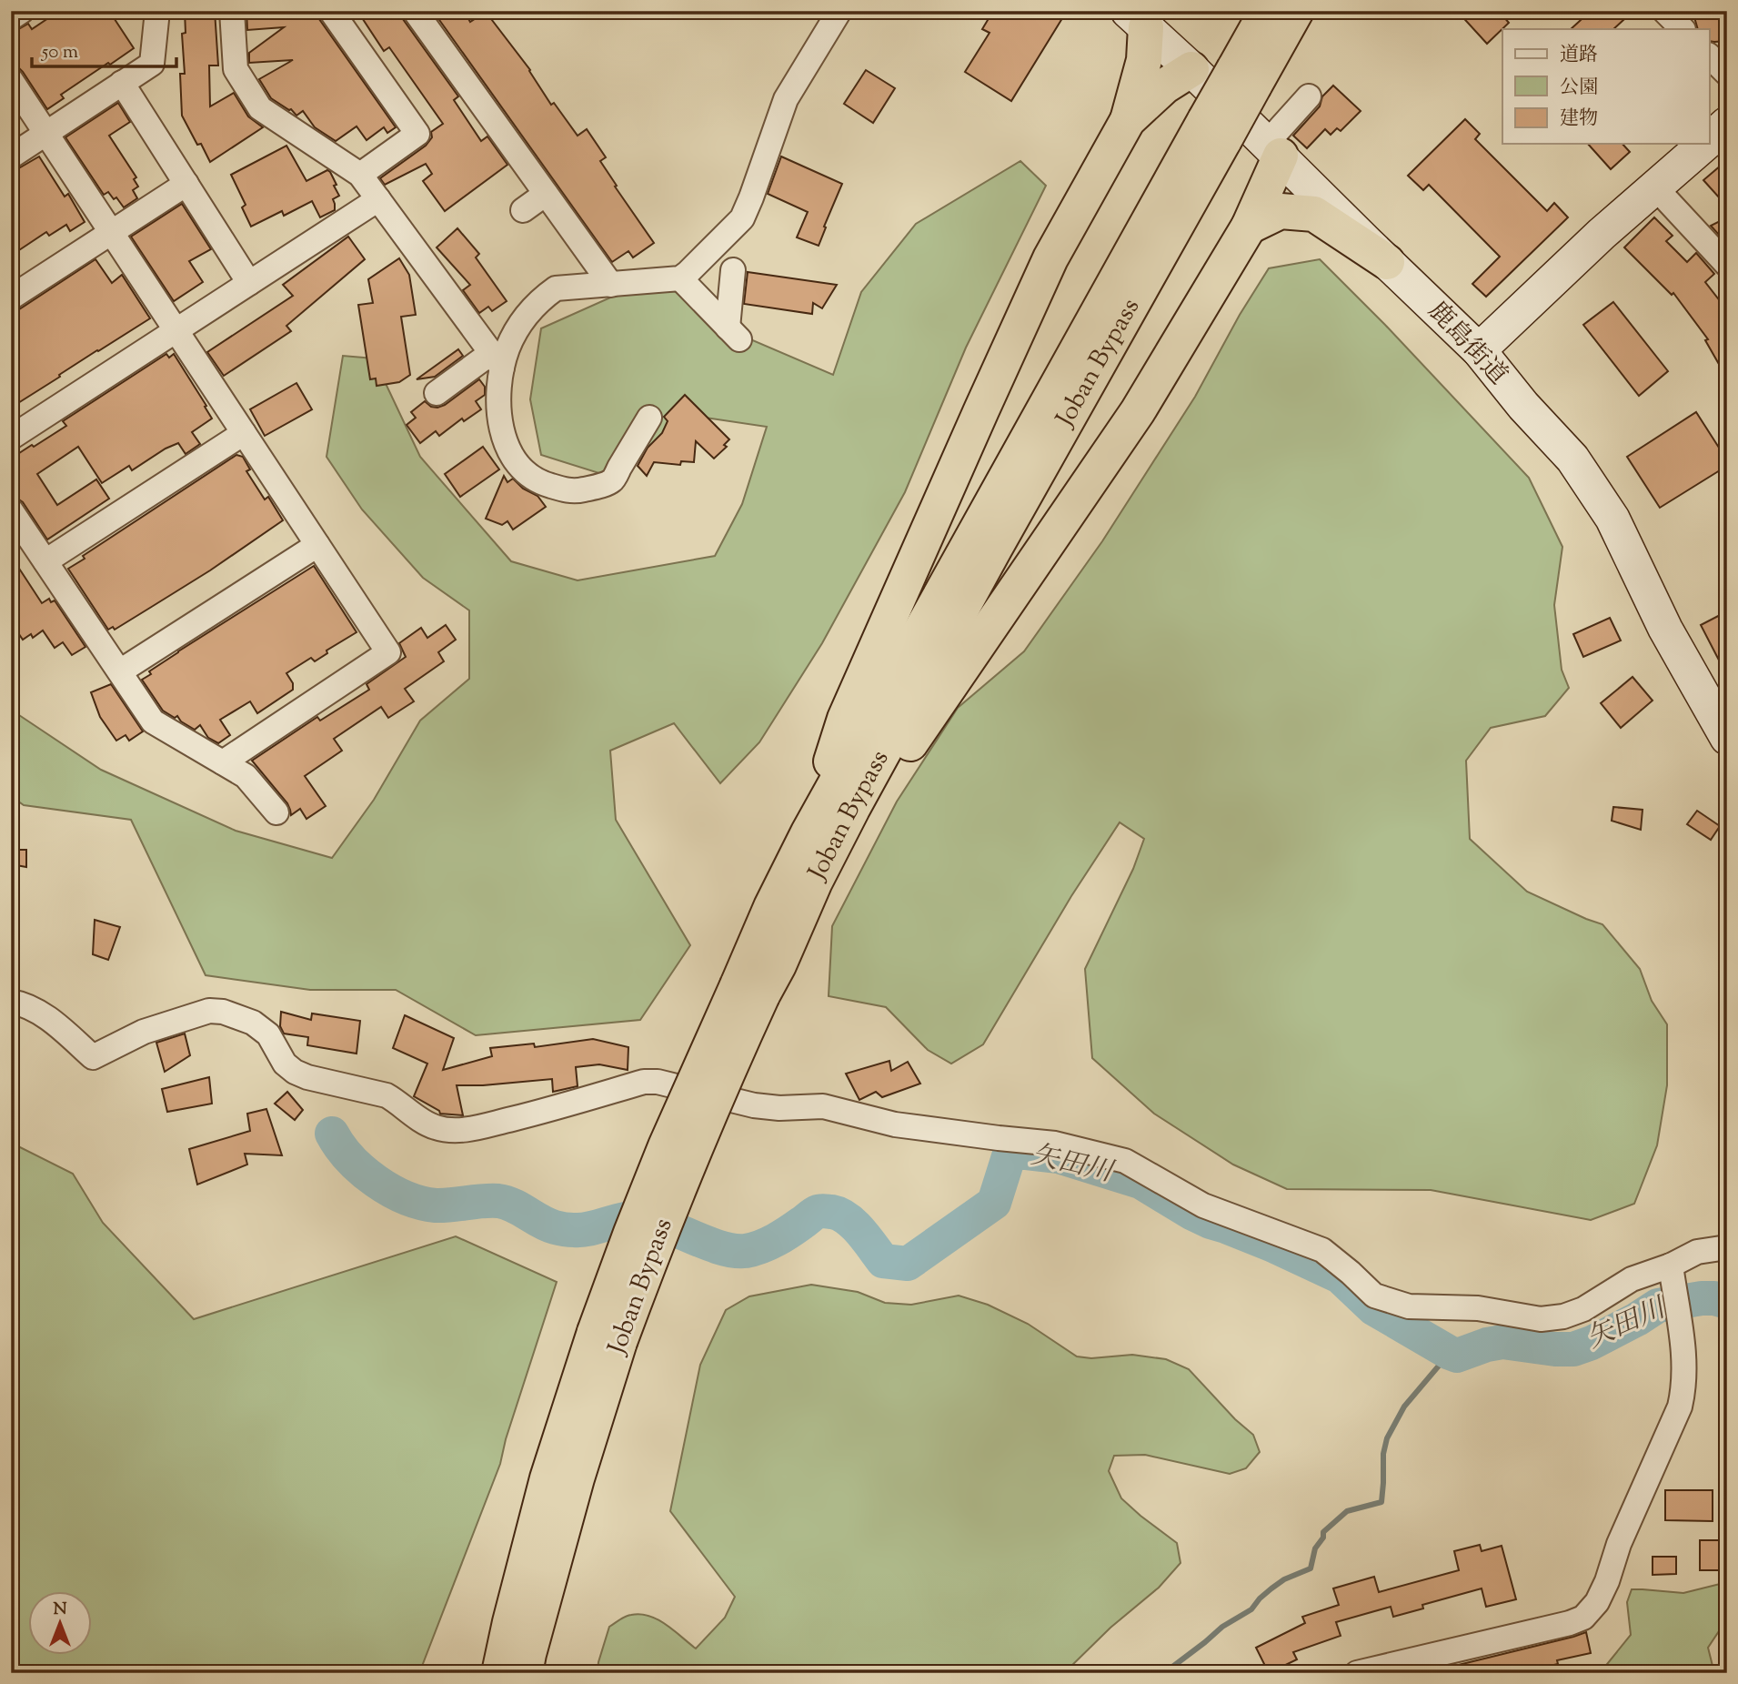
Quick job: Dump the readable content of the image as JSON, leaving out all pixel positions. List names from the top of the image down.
{
  "streets": {
    "highway": ["Joban Bypass"],
    "street": ["鹿島街道"]
  },
  "water": ["矢田川"],
  "legend": ["道路", "公園", "建物"],
  "scale_bar": "50 m",
  "north": "top"
}
